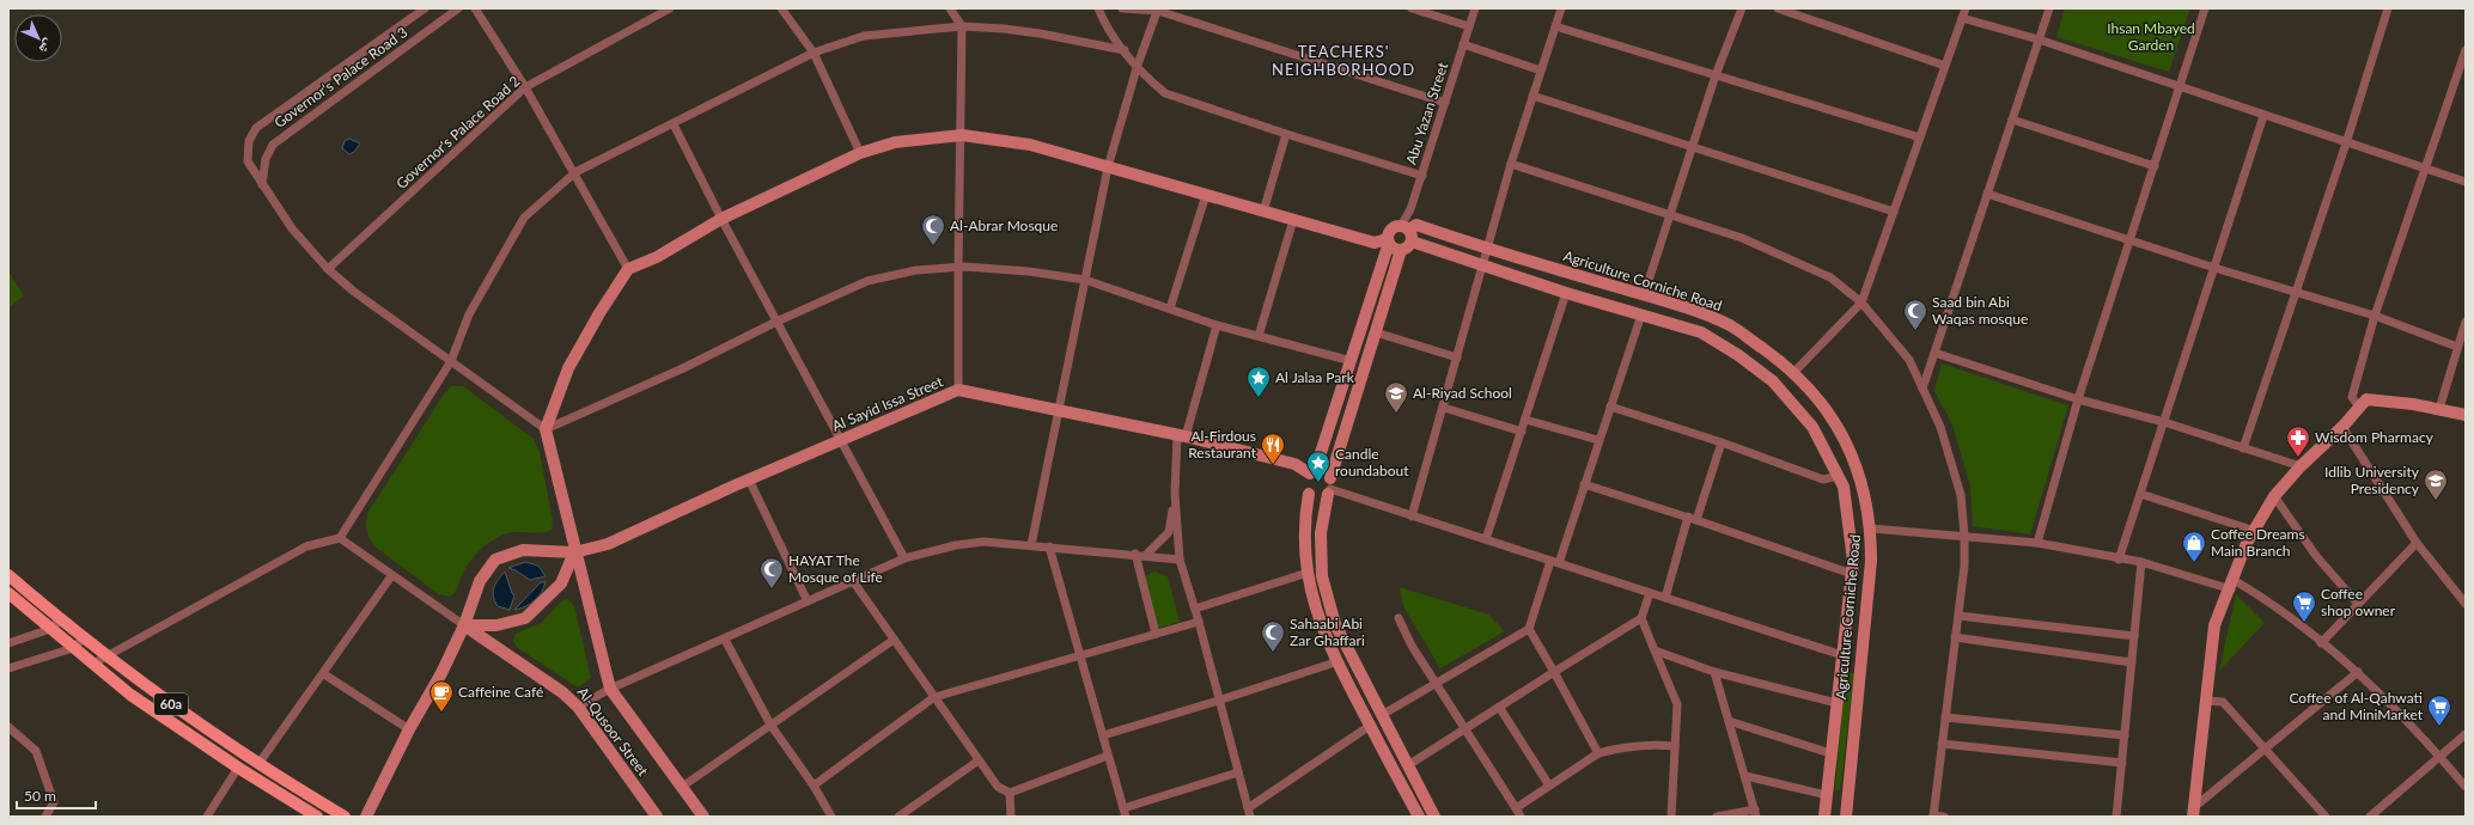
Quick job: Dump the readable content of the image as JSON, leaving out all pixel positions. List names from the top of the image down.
{
  "streets": {
    "main road": ["60a"],
    "street": [
      "Governor's Palace Road 3",
      "Abu Yazan Street",
      "Governor's Palace Road 2",
      "Agriculture Corniche Road",
      "Al Sayid Issa Street",
      "Al-Qusoor Street"
    ]
  },
  "crossings": [
    ["Abu Yazan Street", "Agriculture Corniche Road"],
    ["Al Sayid Issa Street", "Al-Qusoor Street"]
  ],
  "districts": ["TEACHERS' NEIGHBORHOOD"],
  "parks": ["Ihsan Mbayed Garden"],
  "places": {
    "mosque": [
      "Al-Abrar Mosque",
      "Saad bin Abi Waqas mosque",
      "HAYAT The Mosque of Life",
      "Sahaabi Abi Zar Ghaffari"
    ],
    "place": ["Al Jalaa Park", "Candle roundabout"],
    "school or university": ["Al-Riyad School", "Idlib University Presidency"],
    "pharmacy": ["Wisdom Pharmacy"],
    "restaurant": ["Al-Firdous Restaurant"],
    "shop": ["Coffee Dreams Main Branch"],
    "supermarket": ["Coffee shop owner", "Coffee of Al-Qahwati and MiniMarket"],
    "cafe": ["Caffeine Café"]
  },
  "scale_bar": "50 m",
  "north": "bottom right"
}
